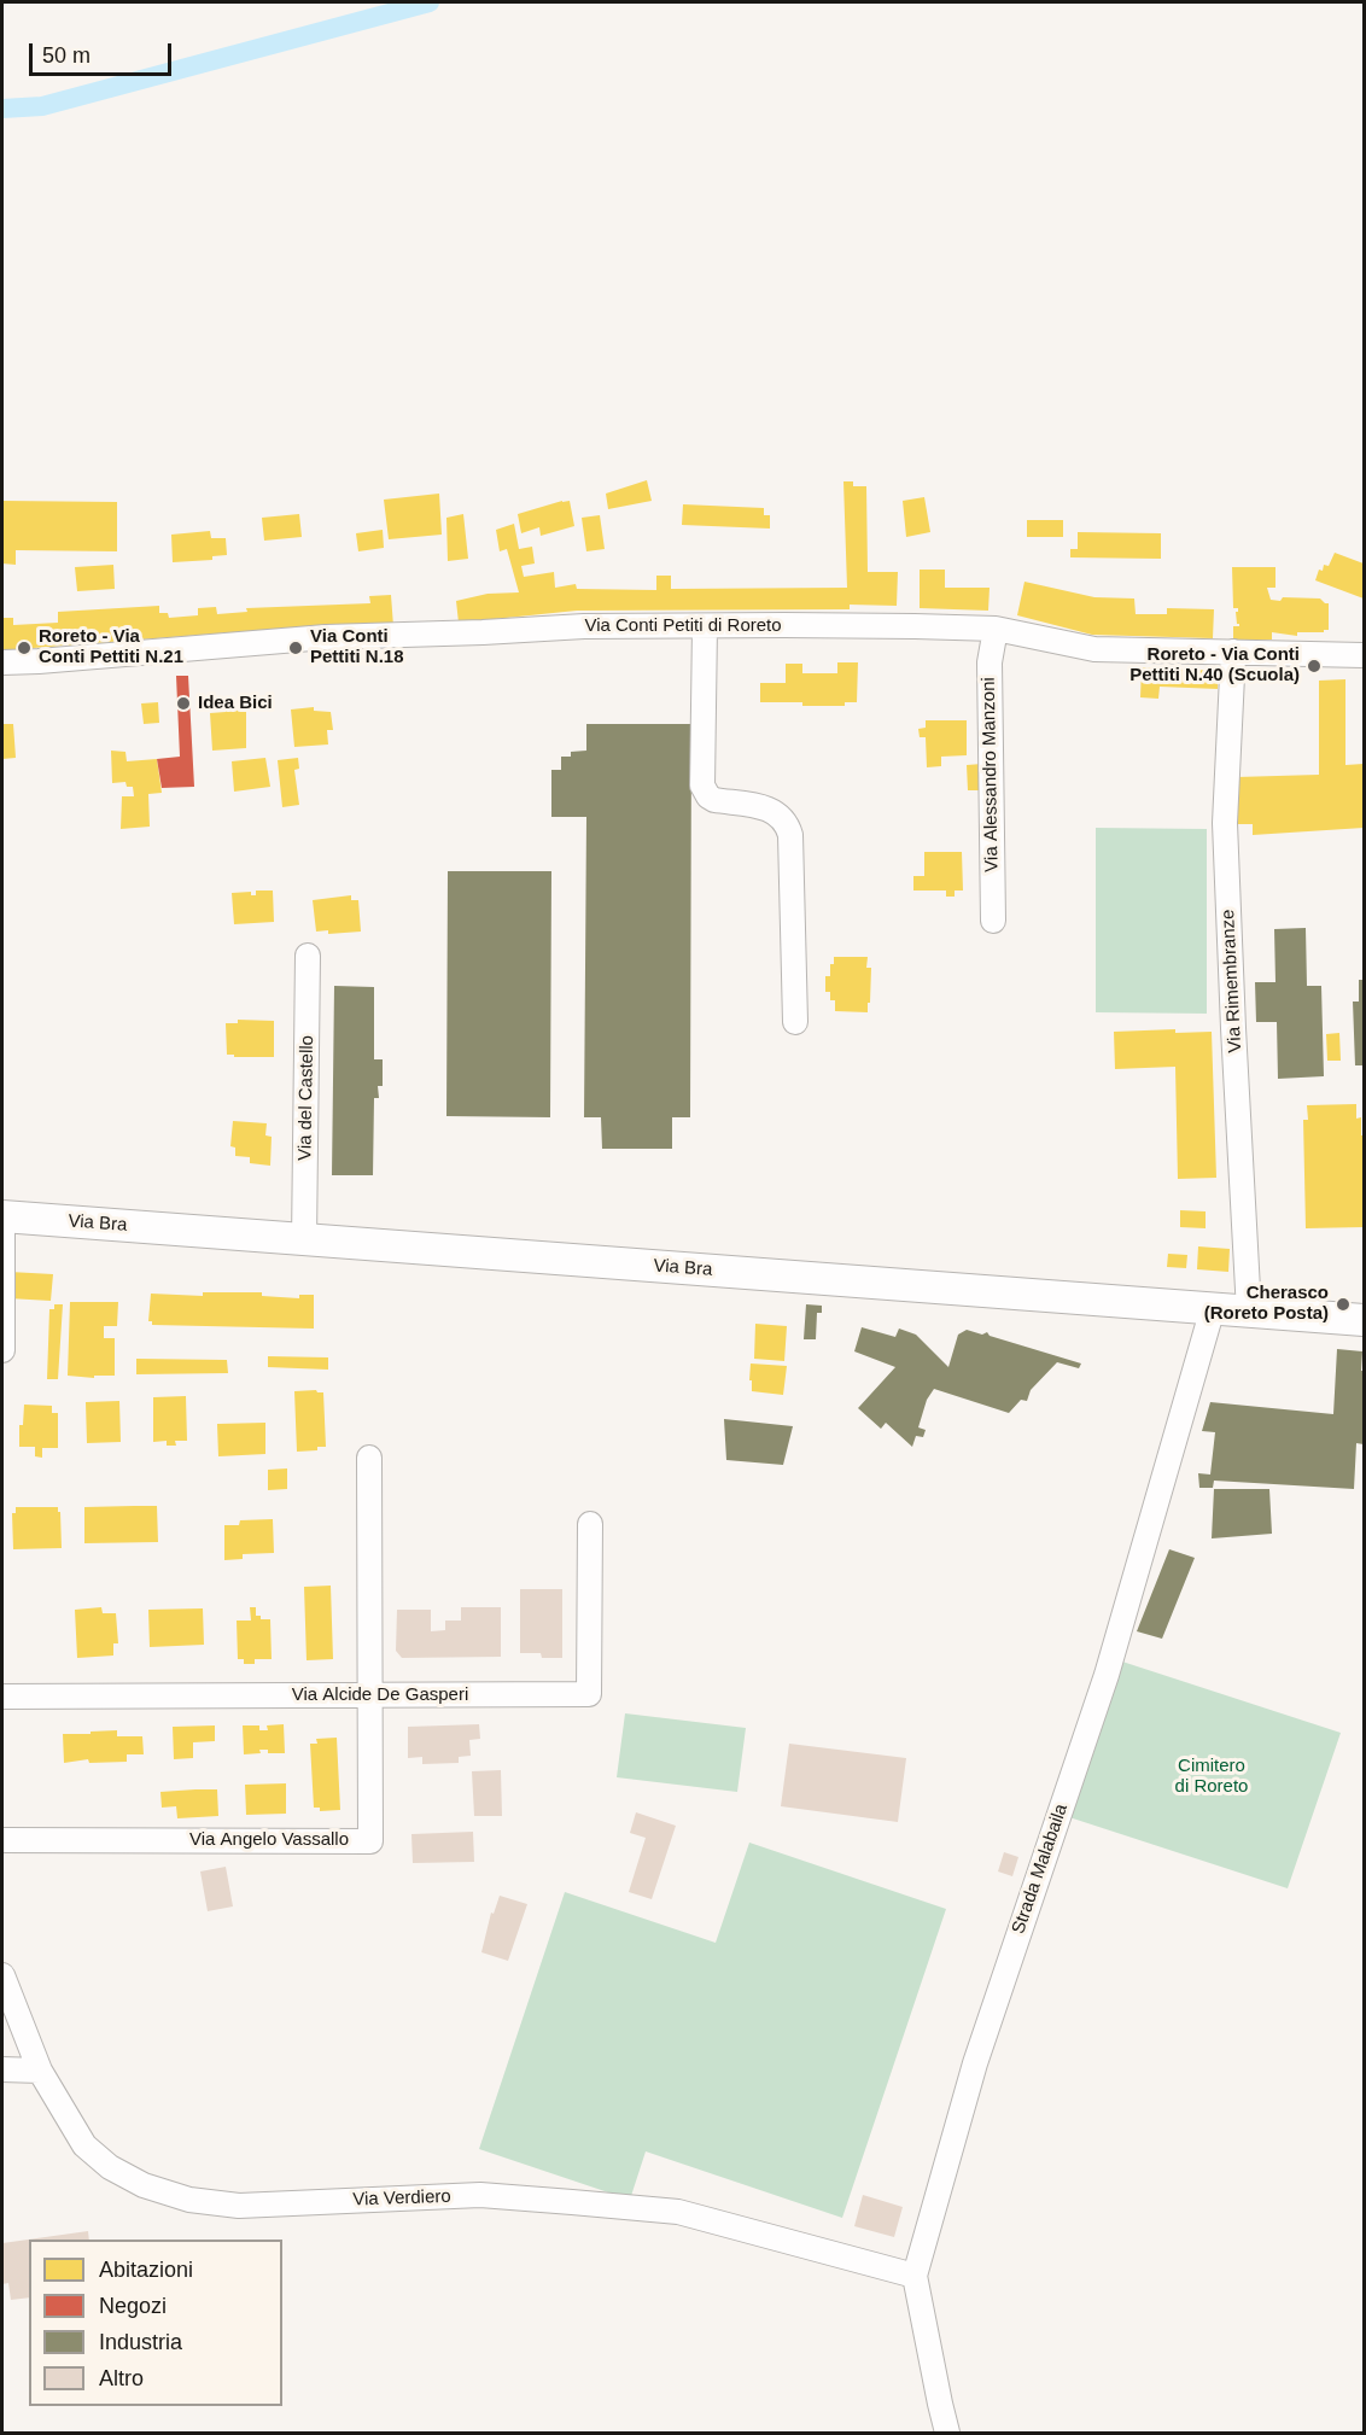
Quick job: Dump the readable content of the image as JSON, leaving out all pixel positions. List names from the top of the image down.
{
  "streets": {
    "main road": ["Via Bra"],
    "street": [
      "Via Conti Petiti di Roreto",
      "Via Alessandro Manzoni",
      "Via Rimembranze",
      "Via del Castello",
      "Via Alcide De Gasperi",
      "Via Angelo Vassallo",
      "Strada Malabaila",
      "Via Verdiero"
    ]
  },
  "crossings": [
    ["Via Conti Petiti di Roreto", "Via Alessandro Manzoni"],
    ["Via Conti Petiti di Roreto", "Via Rimembranze"],
    ["Via Rimembranze", "Via Bra"],
    ["Via del Castello", "Via Bra"],
    ["Via Bra", "Strada Malabaila"],
    ["Via Alcide De Gasperi", "Via Angelo Vassallo"],
    ["Strada Malabaila", "Via Verdiero"]
  ],
  "parks": ["Cimitero di Roreto"],
  "places": [
    "Roreto - Via Conti Pettiti N.21",
    "Via Conti Pettiti N.18",
    "Roreto - Via Conti Pettiti N.40 (Scuola)",
    "Idea Bici",
    "Cherasco (Roreto Posta)"
  ],
  "legend": [
    "Abitazioni",
    "Negozi",
    "Industria",
    "Altro"
  ],
  "scale_bar": "50 m"
}
